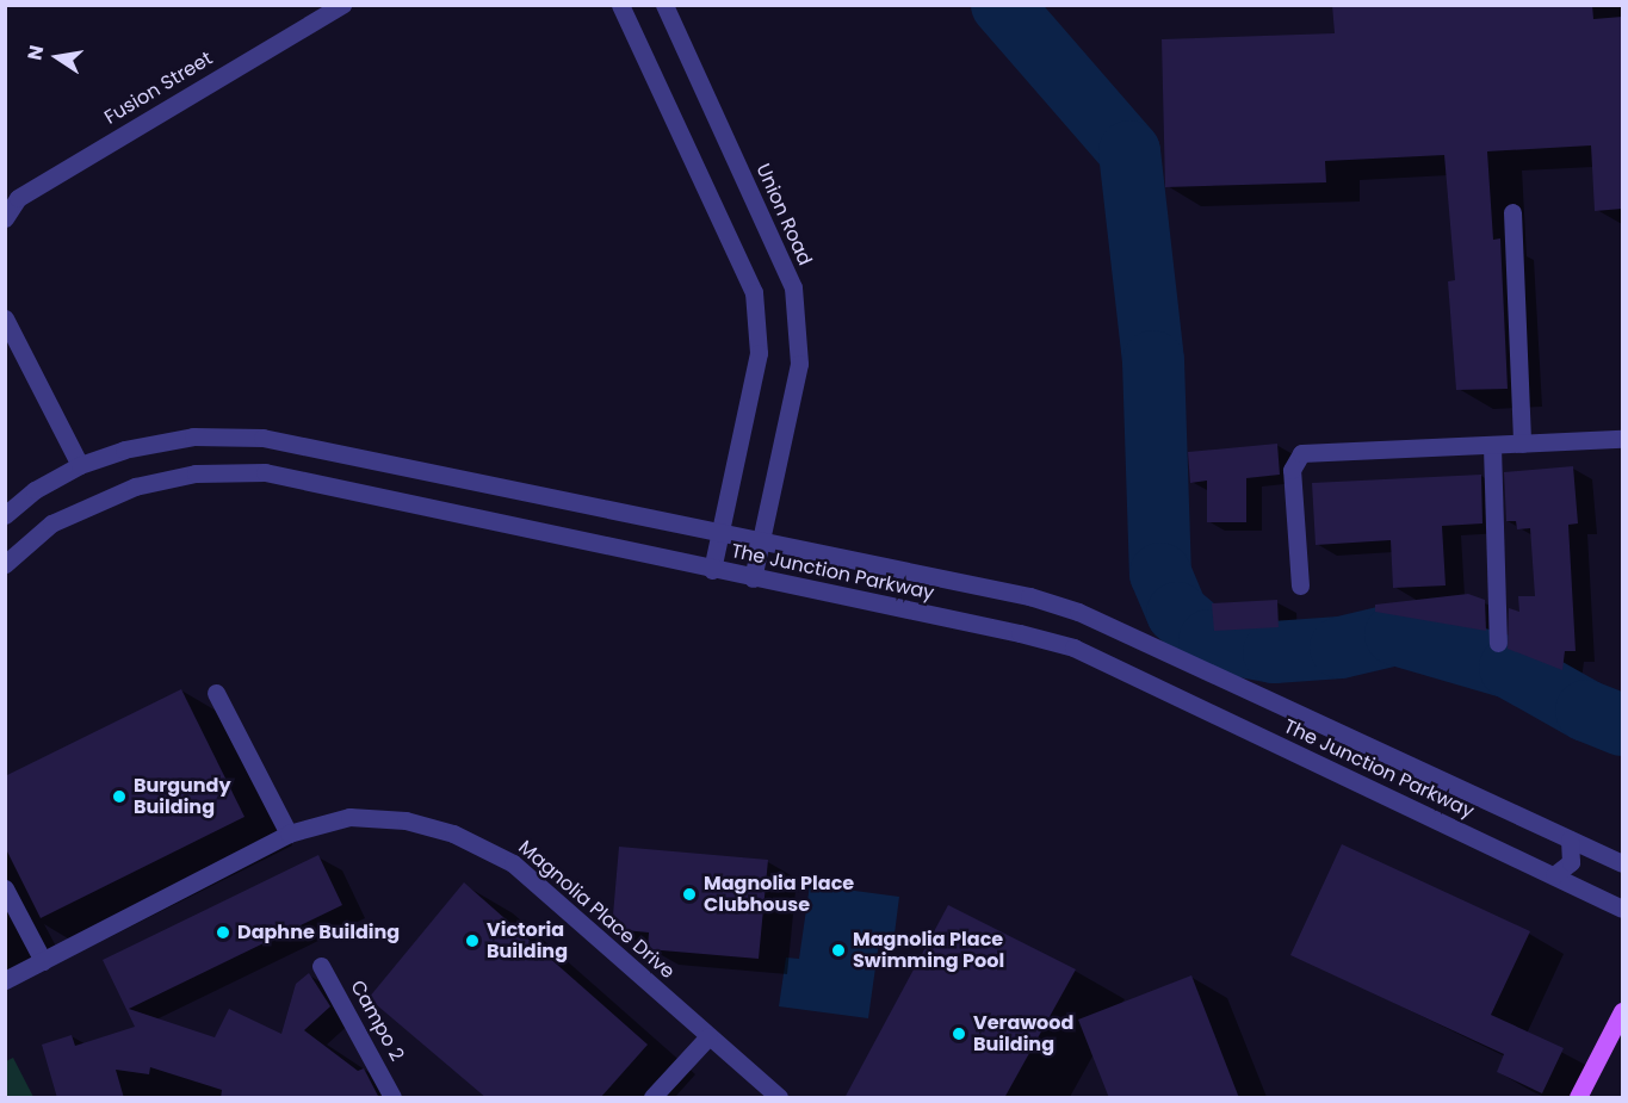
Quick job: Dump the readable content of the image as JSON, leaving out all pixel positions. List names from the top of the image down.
{
  "streets": {
    "street": [
      "Fusion Street",
      "Union Road",
      "The Junction Parkway",
      "Magnolia Place Drive",
      "Campo 2"
    ]
  },
  "crossings": [
    ["Union Road", "The Junction Parkway"]
  ],
  "places": [
    "Burgundy Building",
    "Magnolia Place Clubhouse",
    "Daphne Building",
    "Victoria Building",
    "Magnolia Place Swimming Pool",
    "Verawood Building"
  ],
  "north": "left"
}
